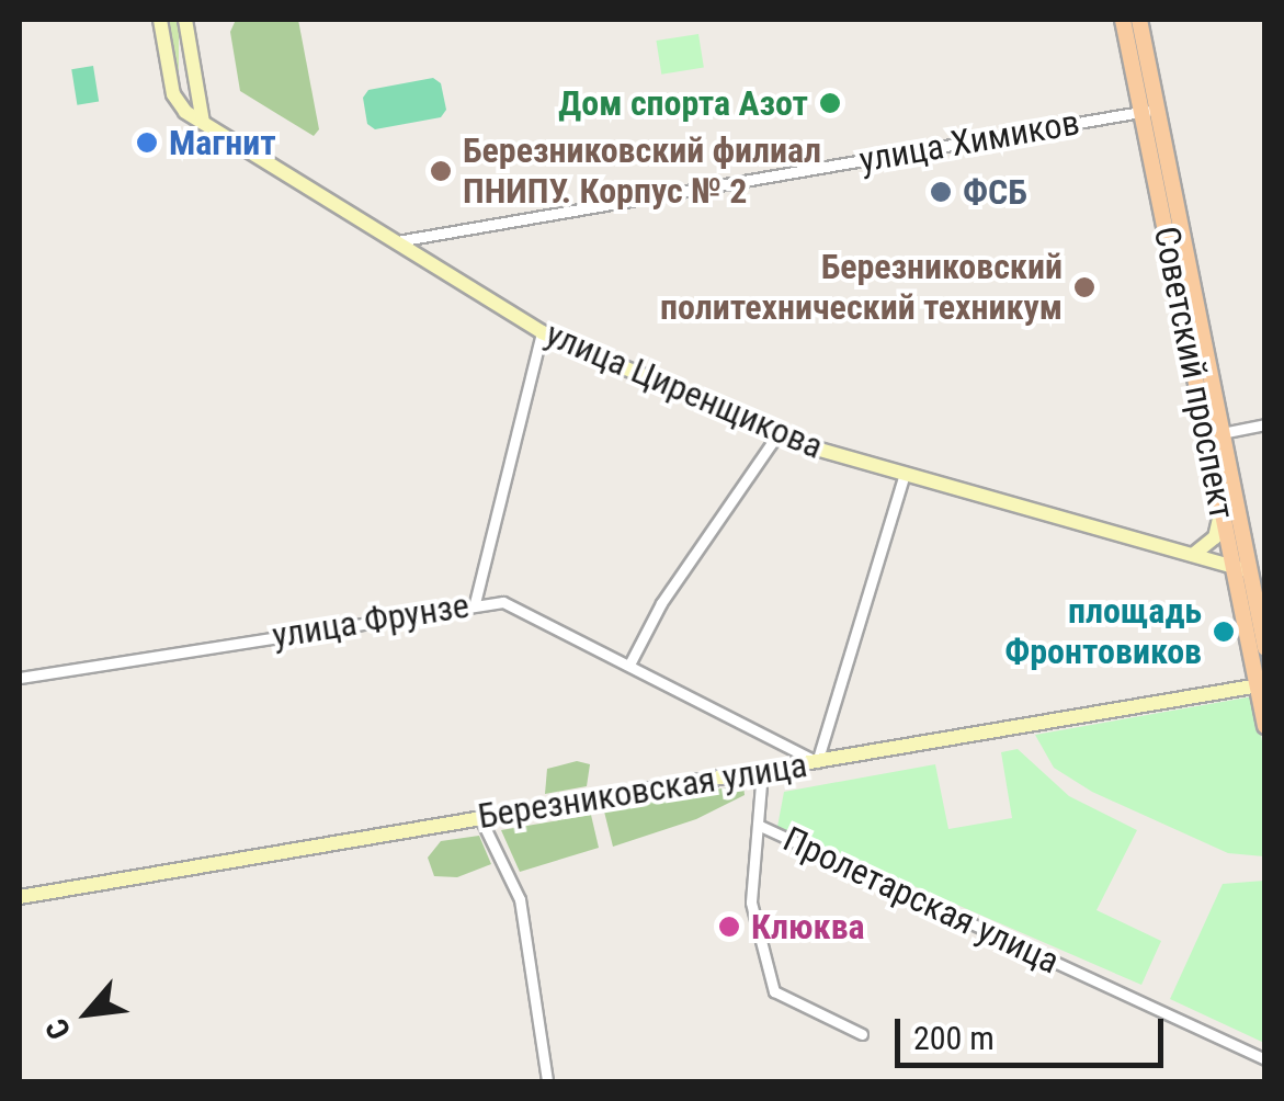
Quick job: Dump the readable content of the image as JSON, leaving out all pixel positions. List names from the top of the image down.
{
  "streets": {
    "main road": ["Советский проспект"],
    "street": [
      "улица Химиков",
      "улица Циренщикова",
      "улица Фрунзе",
      "Березниковская улица",
      "Пролетарская улица"
    ]
  },
  "crossings": [
    ["улица Химиков", "Советский проспект"],
    ["улица Химиков", "улица Циренщикова"],
    ["Советский проспект", "улица Циренщикова"],
    ["Советский проспект", "Березниковская улица"],
    ["улица Фрунзе", "Березниковская улица"]
  ],
  "places": [
    "Дом спорта Азот",
    "Магнит",
    "Березниковский филиал ПНИПУ. Корпус № 2",
    "ФСБ",
    "Березниковский политехнический техникум",
    "площадь Фронтовиков",
    "Клюква"
  ],
  "scale_bar": "200 m",
  "north": "bottom left"
}
